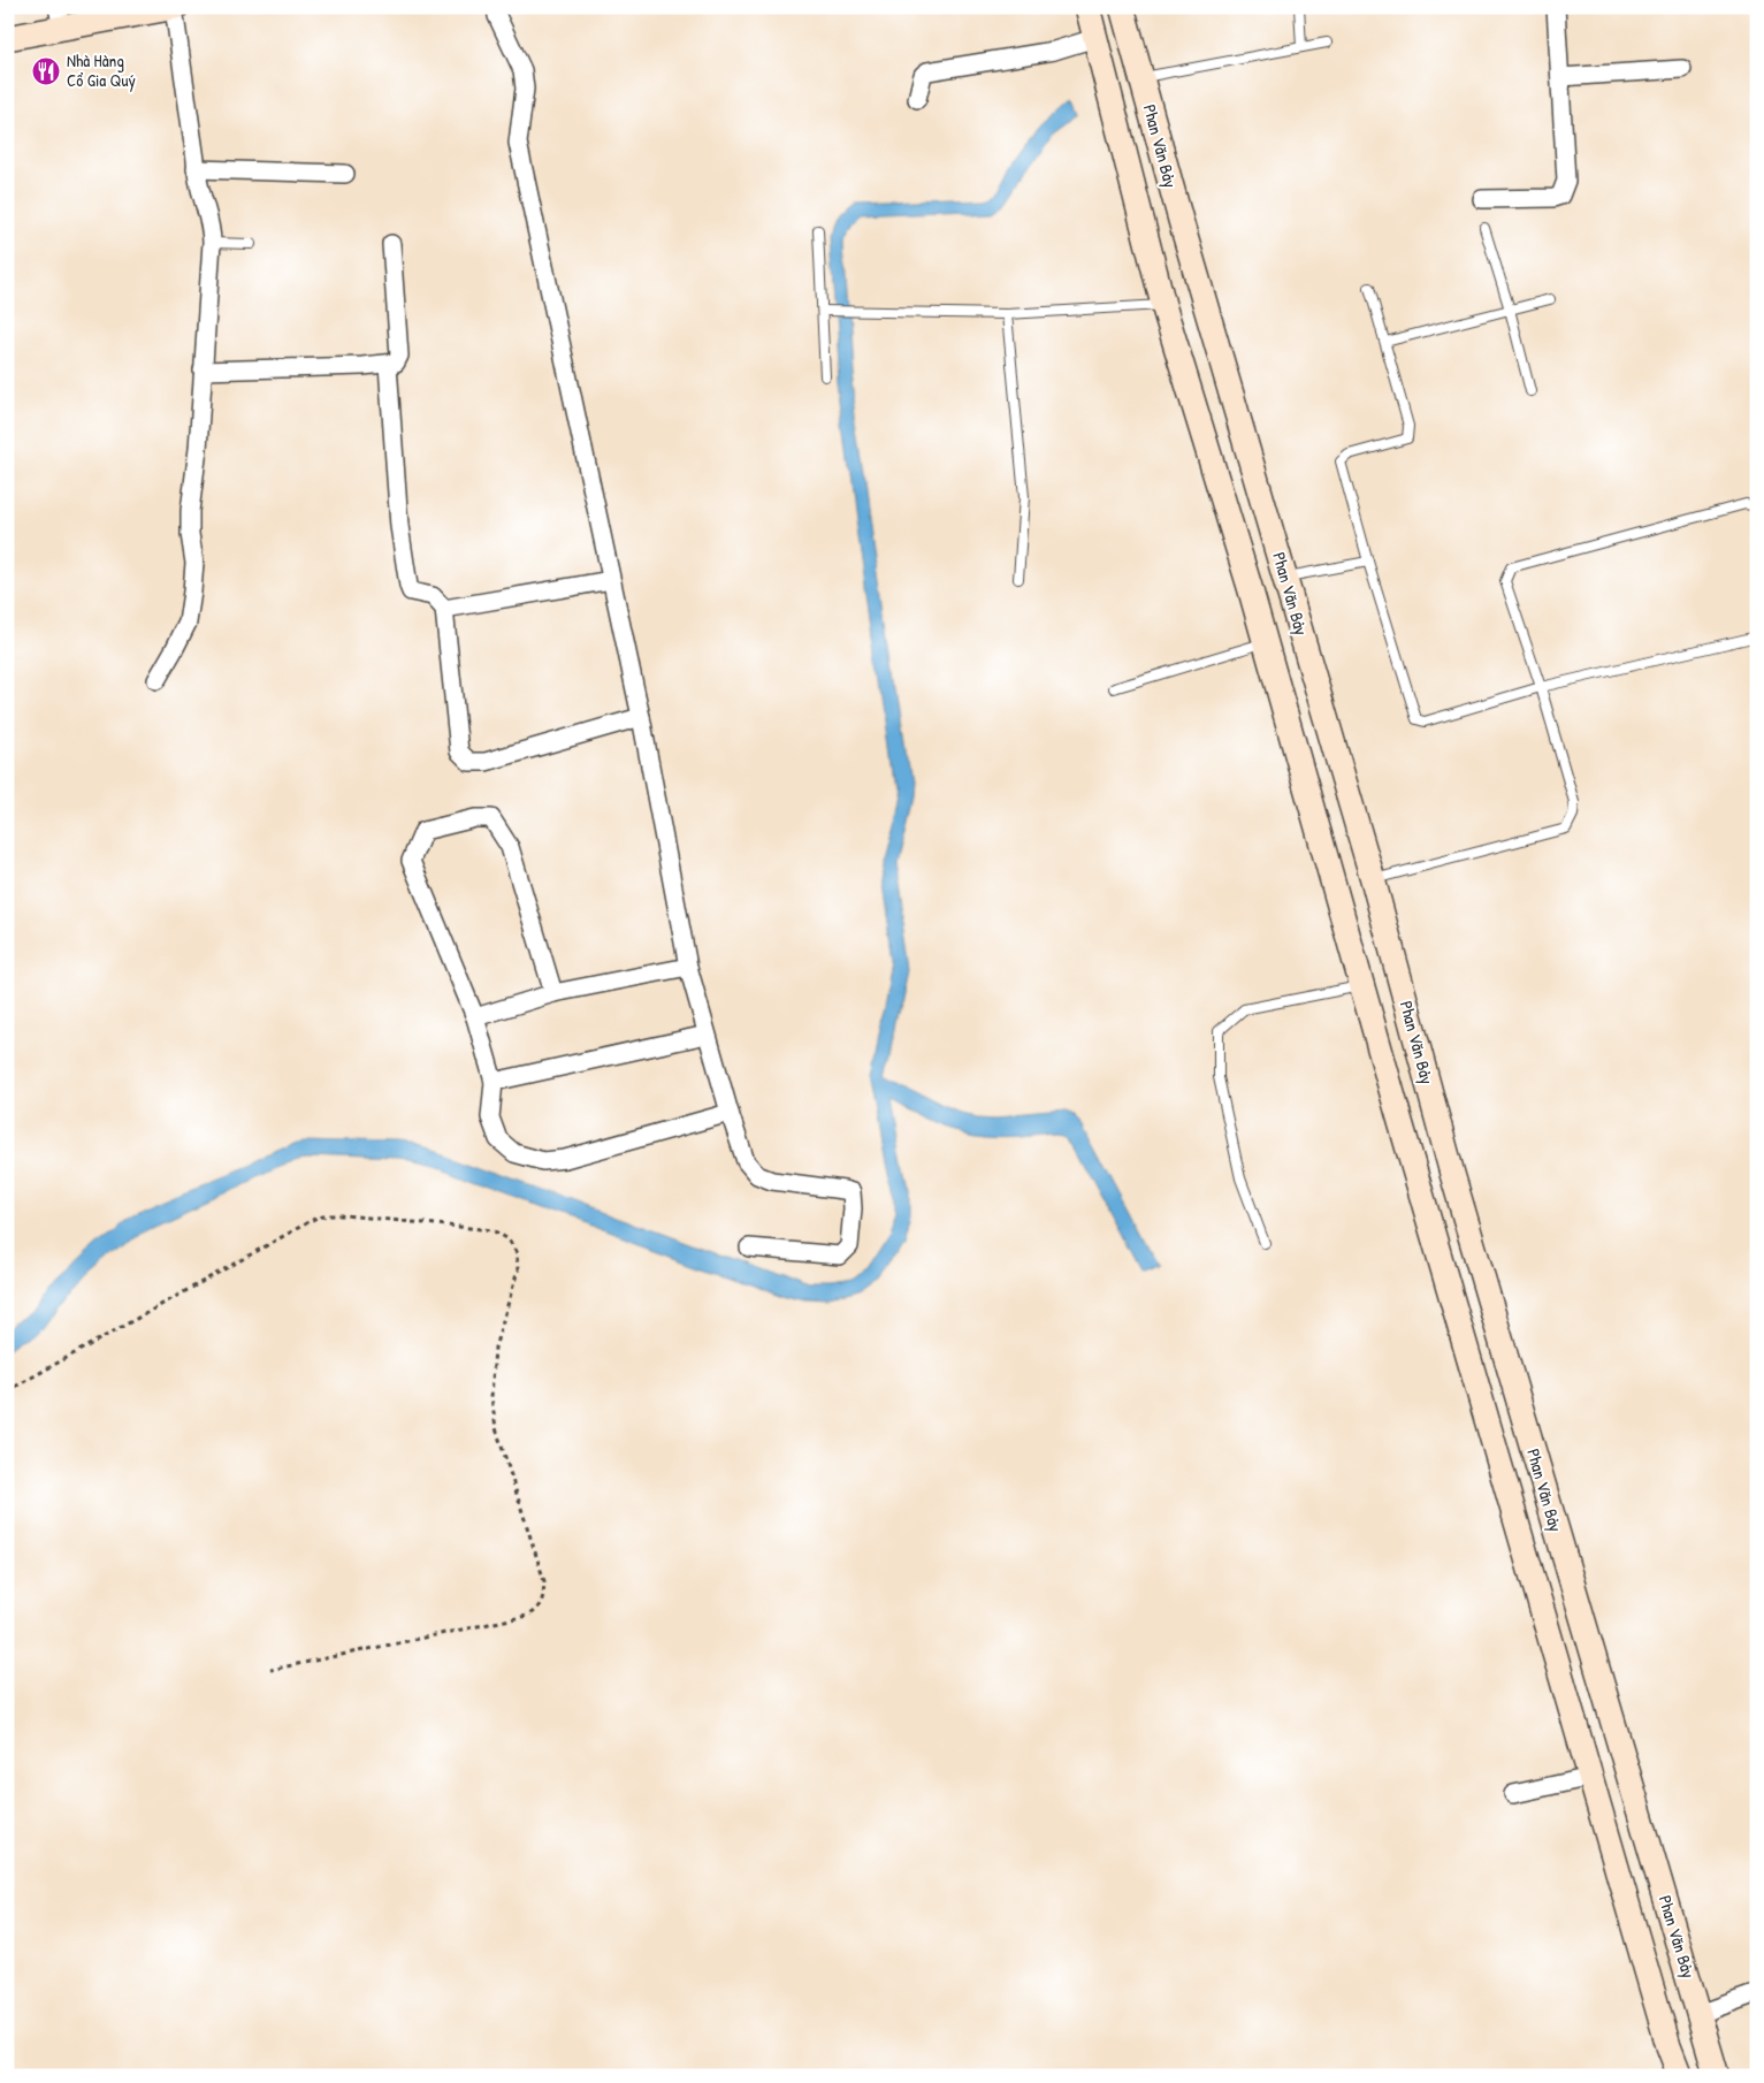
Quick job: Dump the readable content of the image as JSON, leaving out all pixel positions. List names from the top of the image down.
{
  "streets": {
    "main road": ["Phan Văn Bảy"]
  },
  "places": {
    "restaurant": ["Nhà Hàng Cổ Gia Quý"]
  }
}
